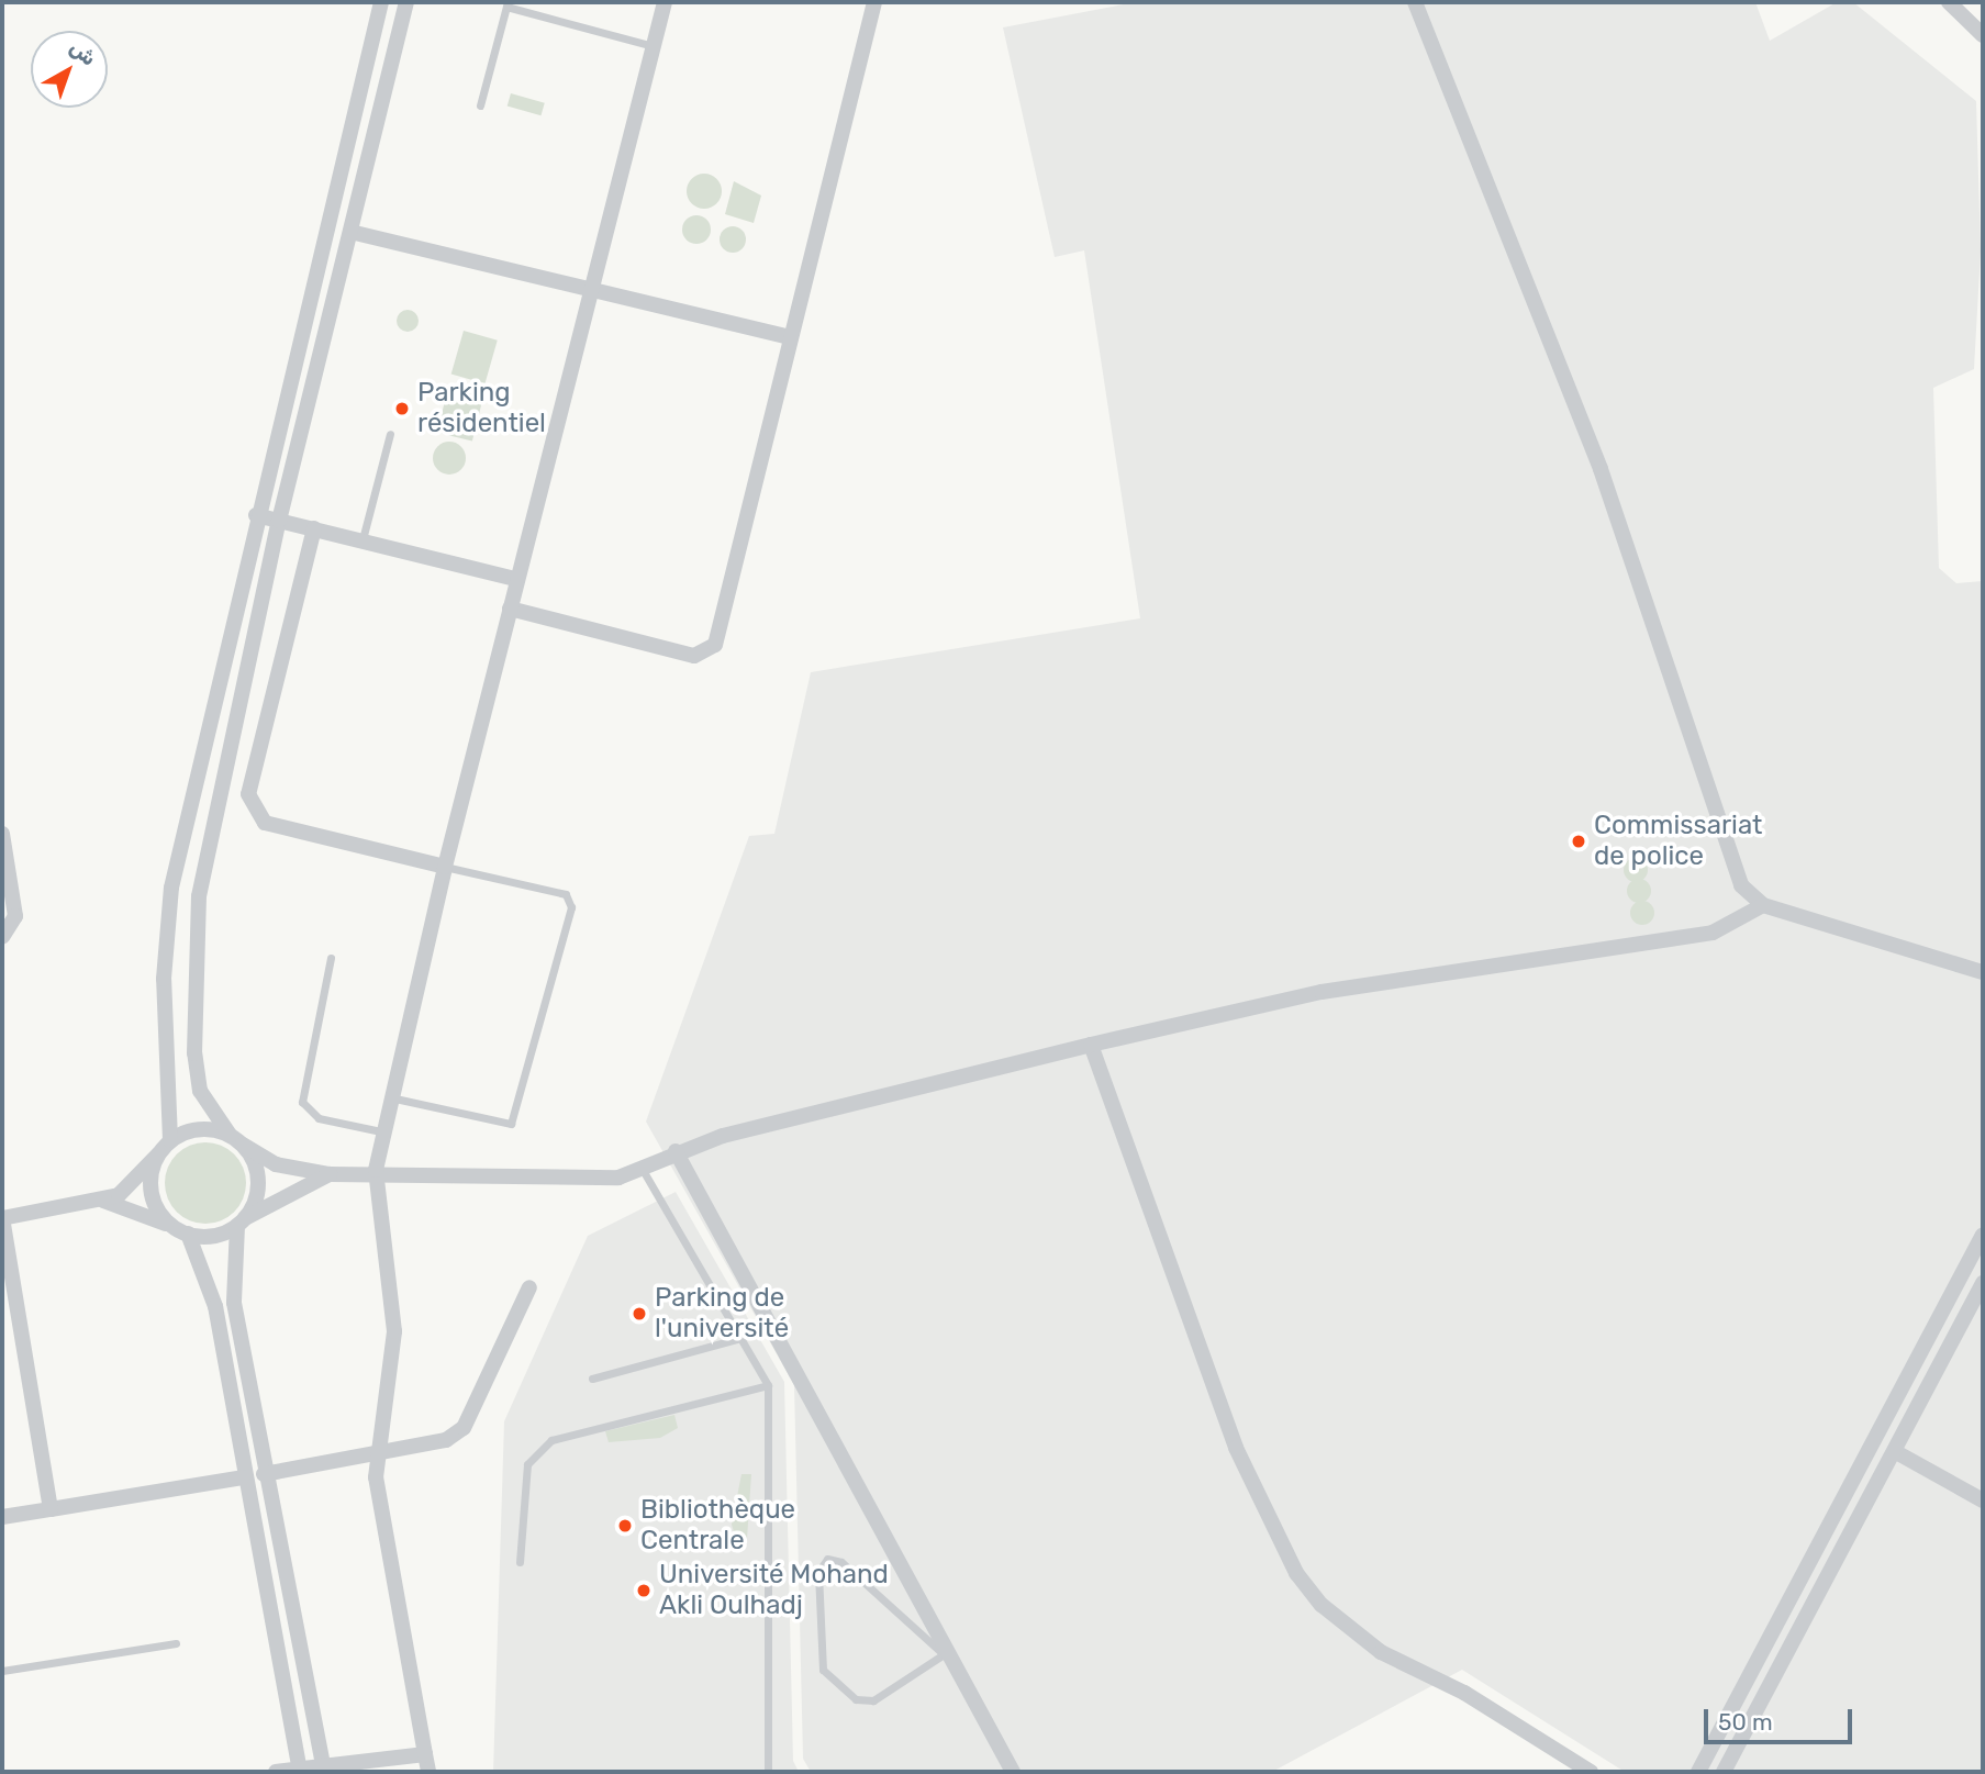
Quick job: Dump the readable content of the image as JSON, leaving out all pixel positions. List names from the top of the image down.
{
  "places": [
    "Parking résidentiel",
    "Commissariat de police",
    "Parking de l'université",
    "Bibliothèque Centrale",
    "Université Mohand Akli Oulhadj"
  ],
  "scale_bar": "50 m",
  "north": "top right"
}
